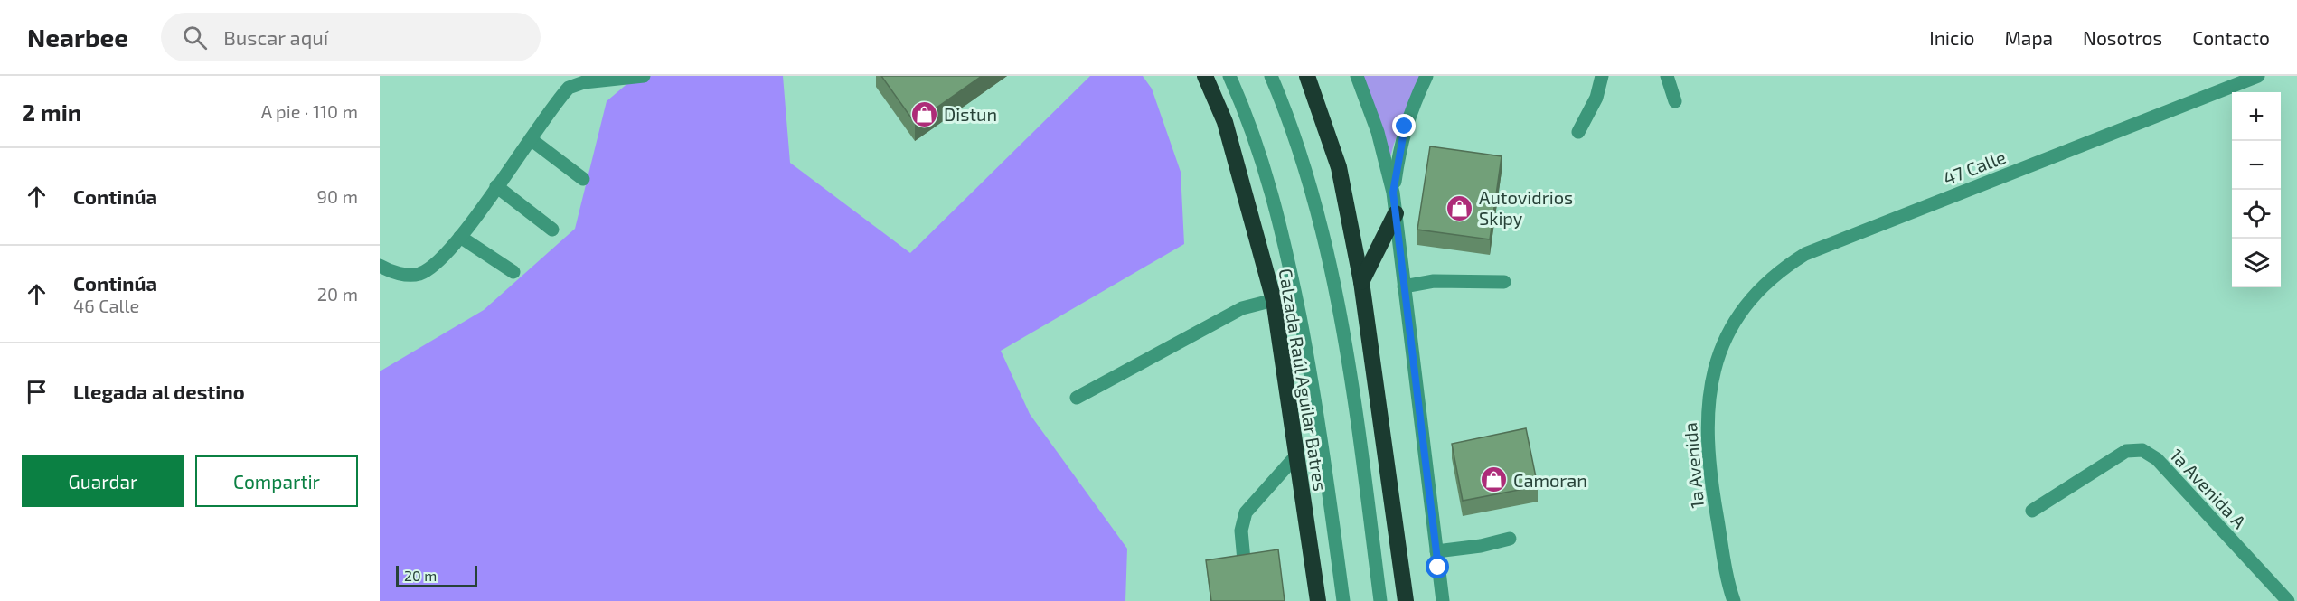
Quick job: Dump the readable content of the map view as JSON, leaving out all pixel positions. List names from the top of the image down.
{
  "streets": {
    "highway": ["Calzada Raúl Aguilar Batres"],
    "street": ["47 Calle", "1a Avenida", "1a Avenida A"]
  },
  "crossings": [
    ["47 Calle", "1a Avenida"]
  ],
  "places": {
    "shop": ["Distun", "Autovidrios Skipy", "Camoran"]
  },
  "scale_bar": "20 m",
  "page": {
    "header": "Nearbee",
    "search": "Buscar aquí",
    "nav": [
      "Inicio",
      "Mapa",
      "Nosotros",
      "Contacto"
    ],
    "heading": ["2 min", "A pie · 110 m"],
    "map_buttons": ["+", "−"],
    "list": [
      ["Continúa", "90 m"],
      ["Continúa", "46 Calle", "20 m"],
      "Llegada al destino"
    ],
    "buttons": ["Guardar", "Compartir"],
    "scale": "20 m"
  }
}
